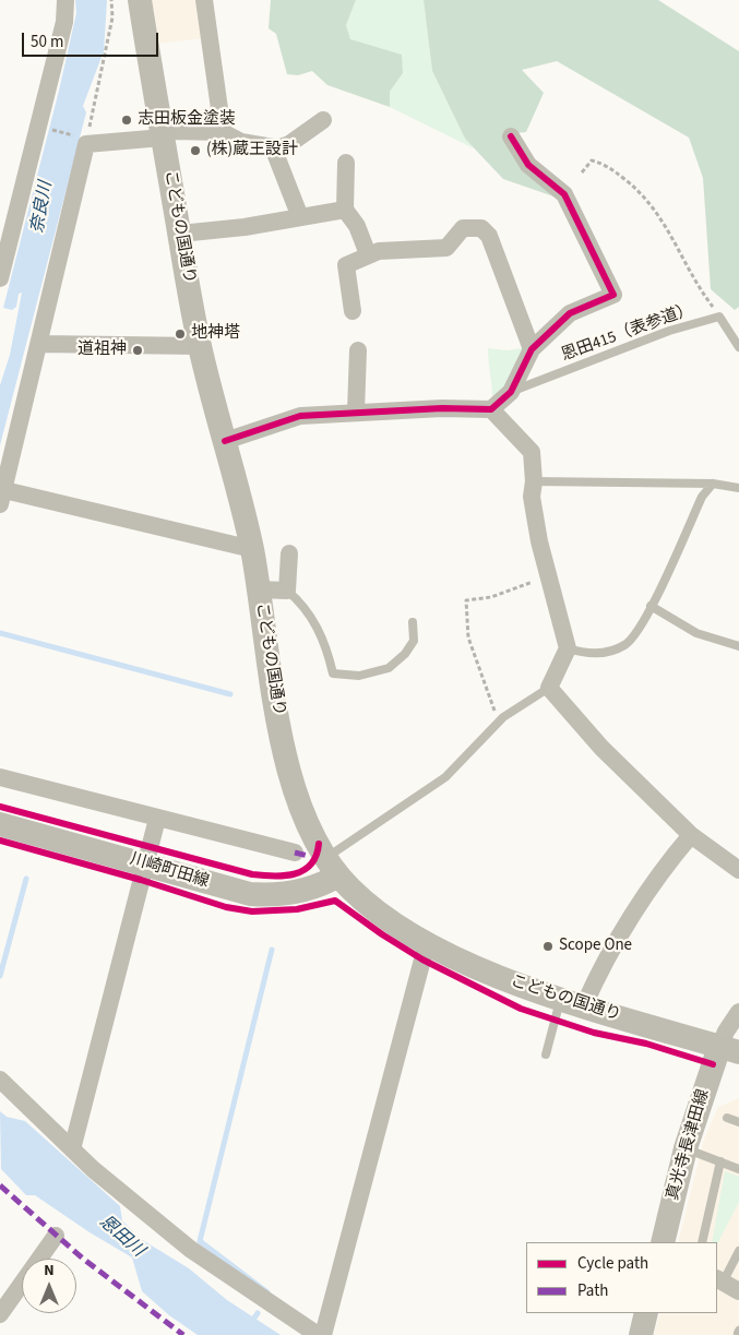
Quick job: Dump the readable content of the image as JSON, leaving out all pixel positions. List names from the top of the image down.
{
  "streets": {
    "main road": ["こどもの国通り", "川崎町田線", "真光寺長津田線"],
    "lane": ["恩田415（表参道）"]
  },
  "crossings": [
    ["こどもの国通り", "川崎町田線"],
    ["こどもの国通り", "真光寺長津田線"]
  ],
  "water": ["奈良川", "恩田川"],
  "places": [
    "志田板金塗装",
    "(株)蔵王設計",
    "地神塔",
    "道祖神",
    "Scope One"
  ],
  "legend": ["Cycle path", "Path"],
  "scale_bar": "50 m",
  "north": "top"
}
